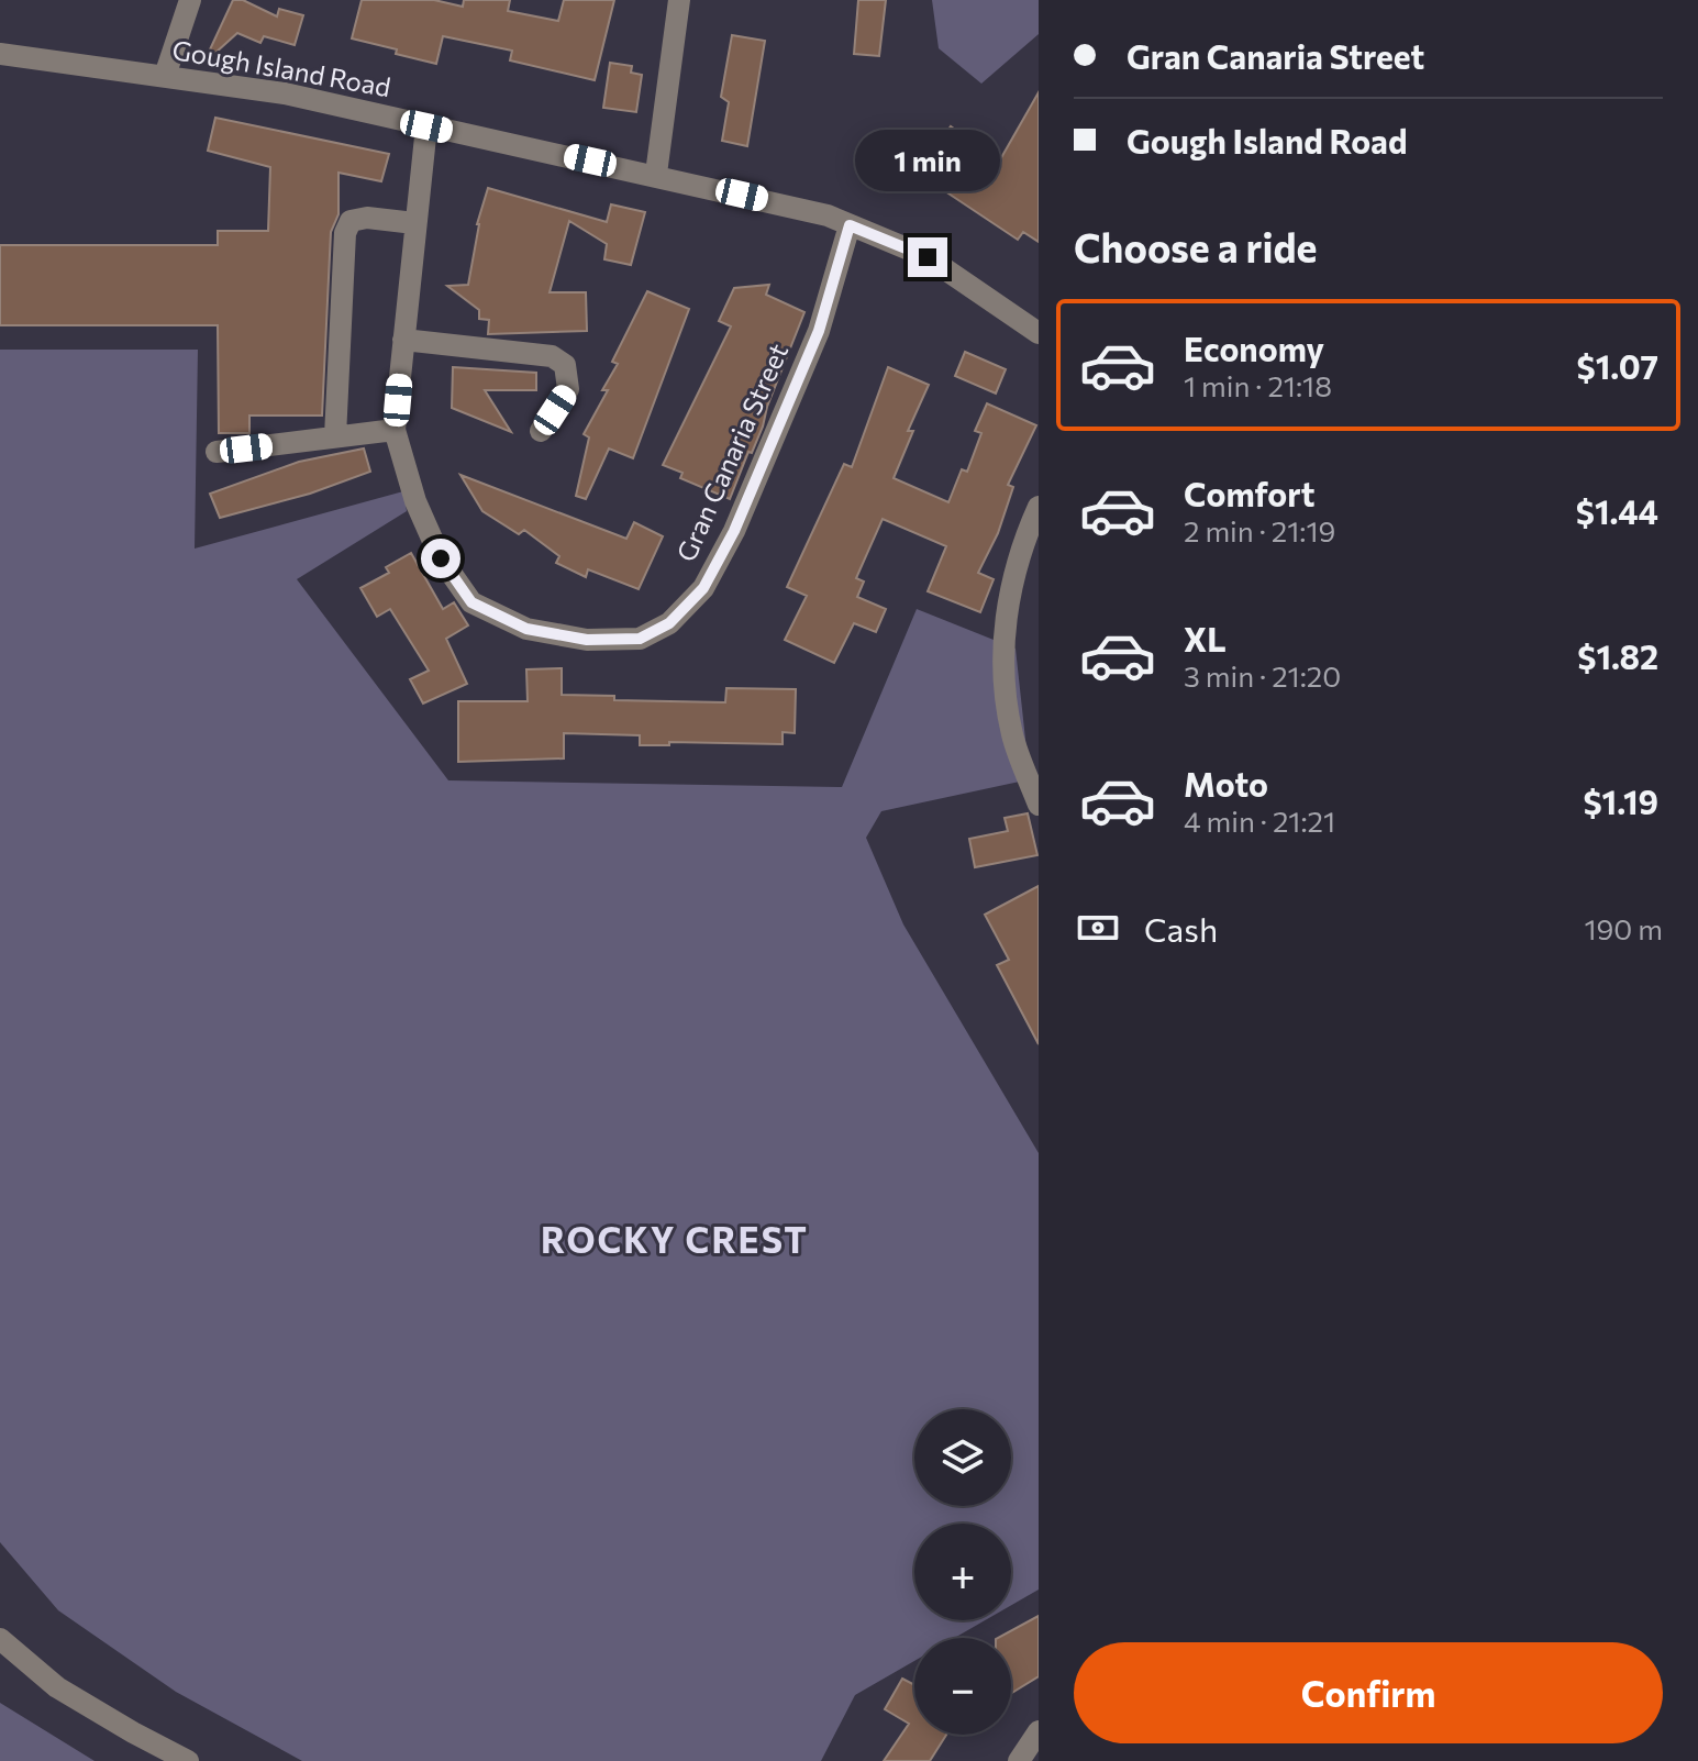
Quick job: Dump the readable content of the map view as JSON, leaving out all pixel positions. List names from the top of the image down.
{
  "streets": {
    "street": ["Gough Island Road", "Gran Canaria Street"]
  },
  "crossings": [
    ["Gough Island Road", "Gran Canaria Street"]
  ],
  "districts": ["ROCKY CREST"],
  "page": {
    "banner": ["Gran Canaria Street", "Gough Island Road"],
    "bubble": "1 min",
    "heading": "Choose a ride",
    "list": [
      {
        "name": "Economy",
        "note": "1 min · 21:18",
        "value": "$1.07"
      },
      {
        "name": "Comfort",
        "note": "2 min · 21:19",
        "value": "$1.44"
      },
      {
        "name": "XL",
        "note": "3 min · 21:20",
        "value": "$1.82"
      },
      {
        "name": "Moto",
        "note": "4 min · 21:21",
        "value": "$1.19"
      }
    ],
    "pay": ["Cash", "190 m"],
    "map_buttons": ["+", "−"],
    "buttons": "Confirm"
  }
}
